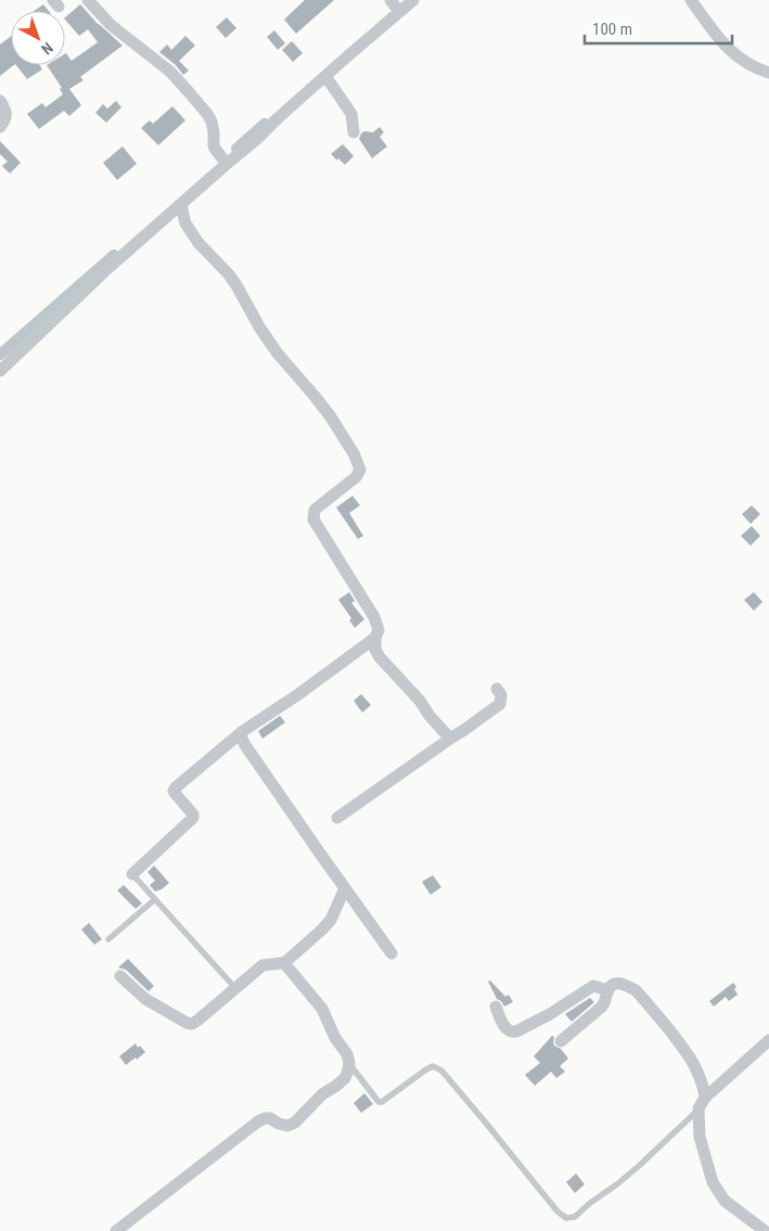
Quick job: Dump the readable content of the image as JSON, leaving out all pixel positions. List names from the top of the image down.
{
  "scale_bar": "100 m",
  "north": "bottom right"
}
